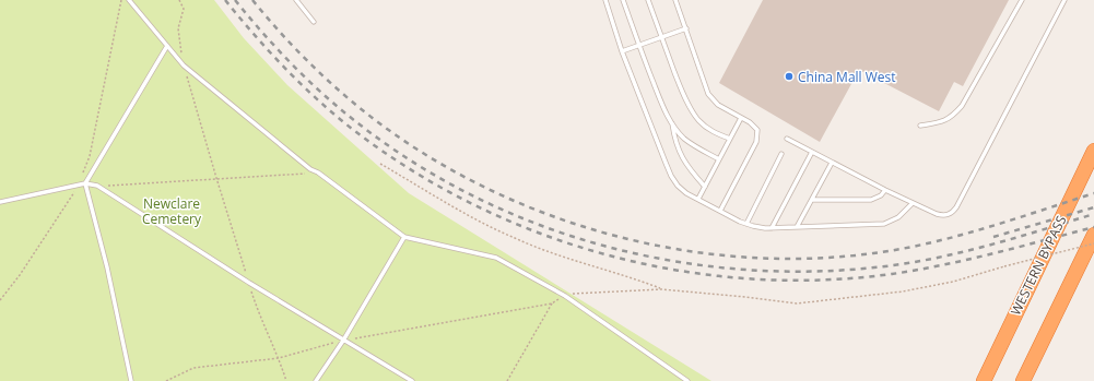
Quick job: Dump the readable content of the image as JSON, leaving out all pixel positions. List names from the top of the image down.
{
  "streets": {
    "highway": ["WESTERN BYPASS"]
  },
  "parks": ["Newclare Cemetery"],
  "places": ["China Mall West"]
}
